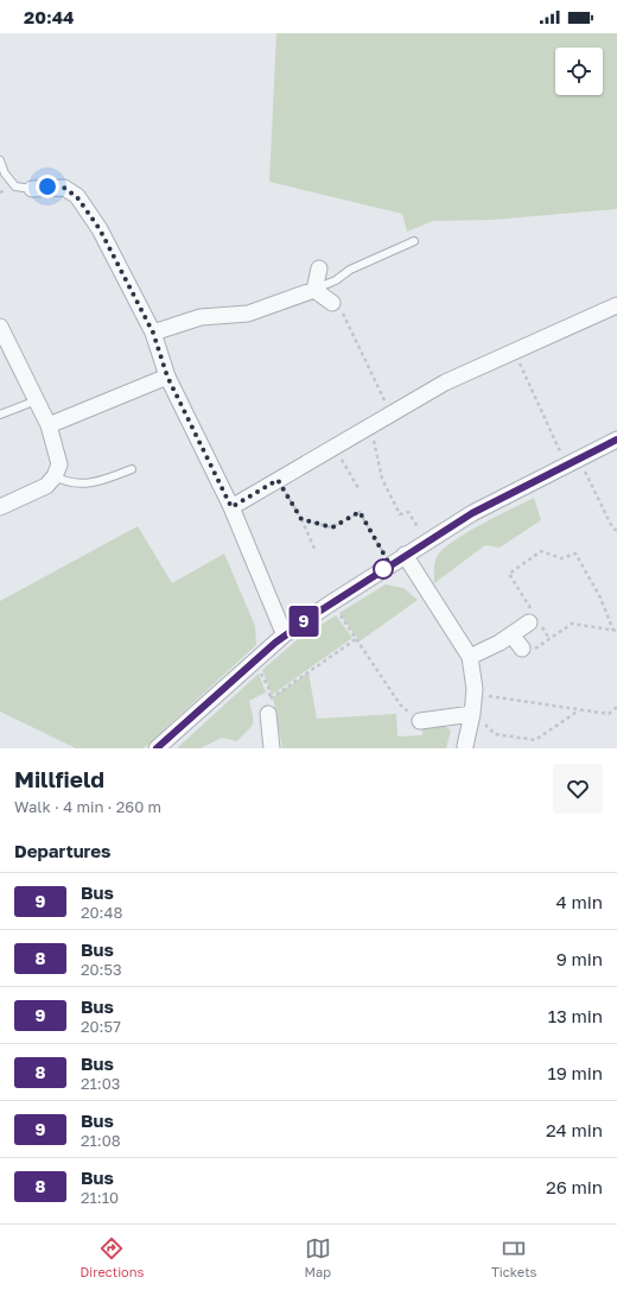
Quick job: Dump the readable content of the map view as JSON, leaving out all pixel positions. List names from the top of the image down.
{
  "lines": ["bus line 9"],
  "page": {
    "status": "20:44",
    "on_map": "9",
    "heading": [
      ["Millfield", "Walk · 4 min · 260 m"],
      "Departures"
    ],
    "list": [
      {
        "mark": "9",
        "name": "Bus",
        "note": "20:48",
        "value": "4 min"
      },
      {
        "mark": "8",
        "name": "Bus",
        "note": "20:53",
        "value": "9 min"
      },
      {
        "mark": "9",
        "name": "Bus",
        "note": "20:57",
        "value": "13 min"
      },
      {
        "mark": "8",
        "name": "Bus",
        "note": "21:03",
        "value": "19 min"
      },
      {
        "mark": "9",
        "name": "Bus",
        "note": "21:08",
        "value": "24 min"
      },
      {
        "mark": "8",
        "name": "Bus",
        "note": "21:10",
        "value": "26 min"
      }
    ],
    "tabs": ["Directions", "Map", "Tickets"]
  }
}
